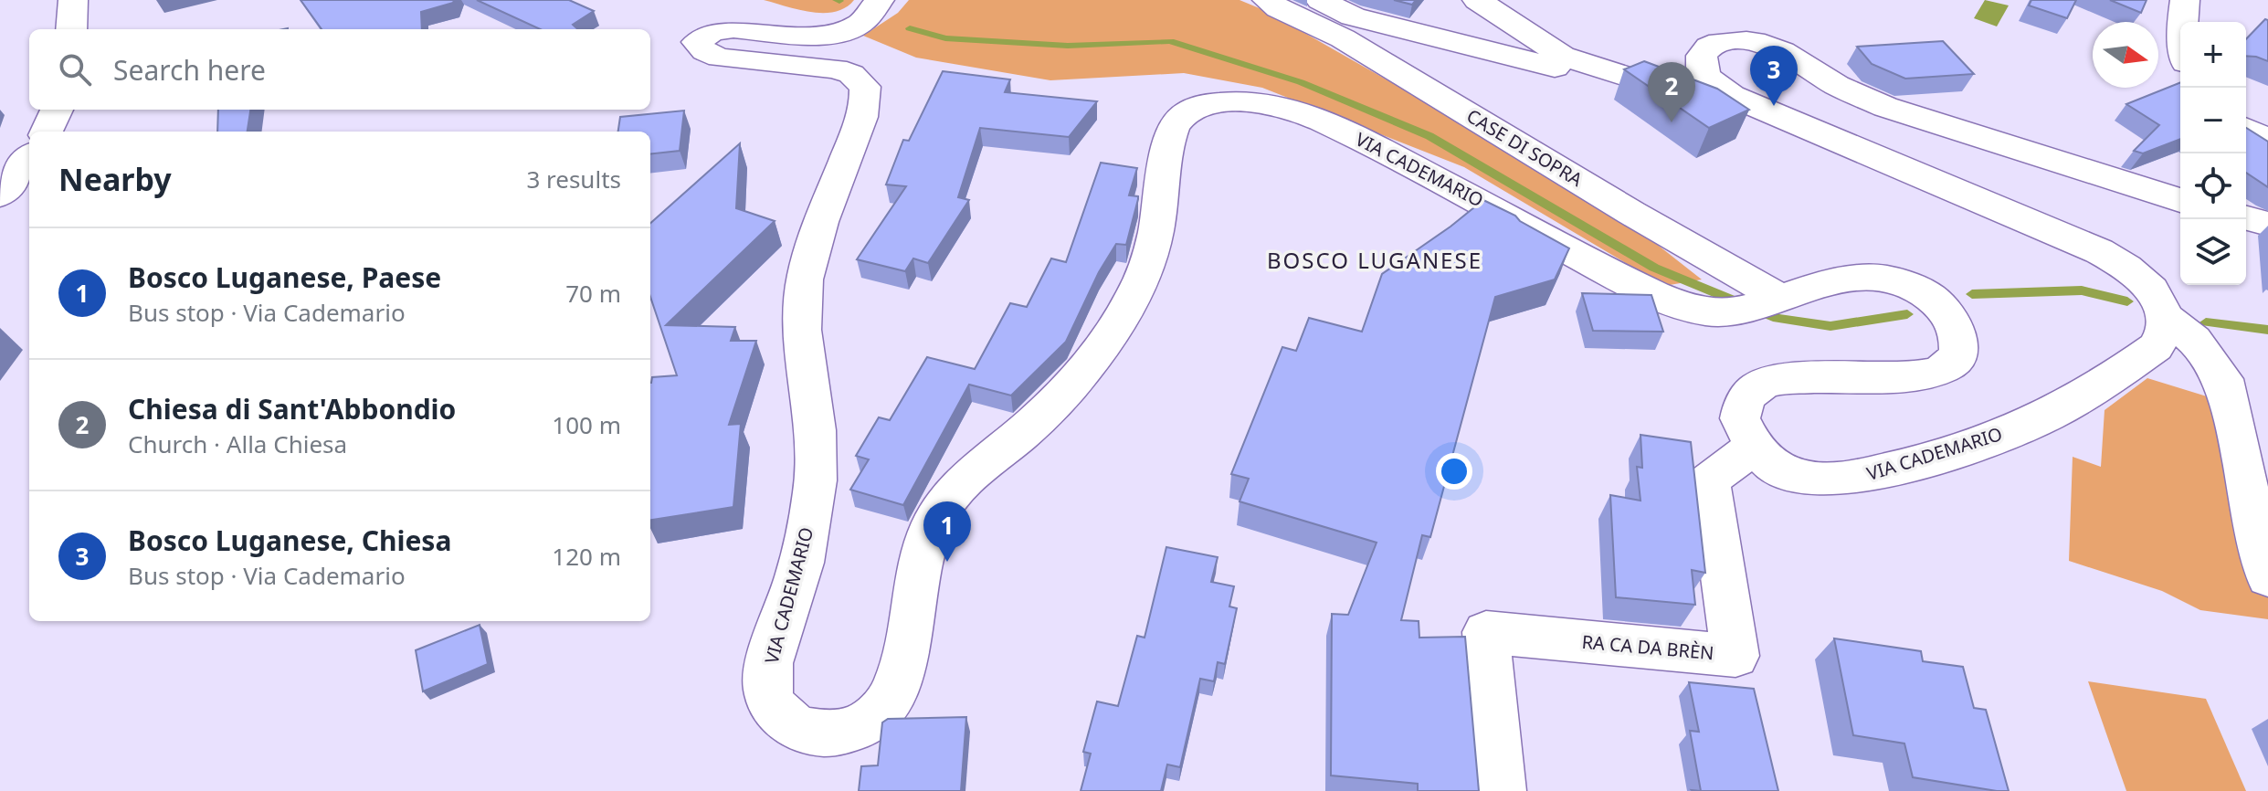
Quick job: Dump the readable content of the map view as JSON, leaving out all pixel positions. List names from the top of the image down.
{
  "streets": {
    "street": ["CASE DI SOPRA", "VIA CADEMARIO", "RA CA DA BRÈN"]
  },
  "crossings": [
    ["CASE DI SOPRA", "VIA CADEMARIO"],
    ["VIA CADEMARIO", "RA CA DA BRÈN"]
  ],
  "districts": ["BOSCO LUGANESE"],
  "north": "right",
  "page": {
    "map_buttons": ["+", "−"],
    "search": "Search here",
    "pins": ["3", "2", "1"],
    "heading": ["Nearby", "3 results"],
    "list": [
      {
        "mark": "1",
        "name": "Bosco Luganese, Paese",
        "note": "Bus stop · Via Cademario",
        "value": "70 m"
      },
      {
        "mark": "2",
        "name": "Chiesa di Sant'Abbondio",
        "note": "Church · Alla Chiesa",
        "value": "100 m"
      },
      {
        "mark": "3",
        "name": "Bosco Luganese, Chiesa",
        "note": "Bus stop · Via Cademario",
        "value": "120 m"
      }
    ]
  }
}
